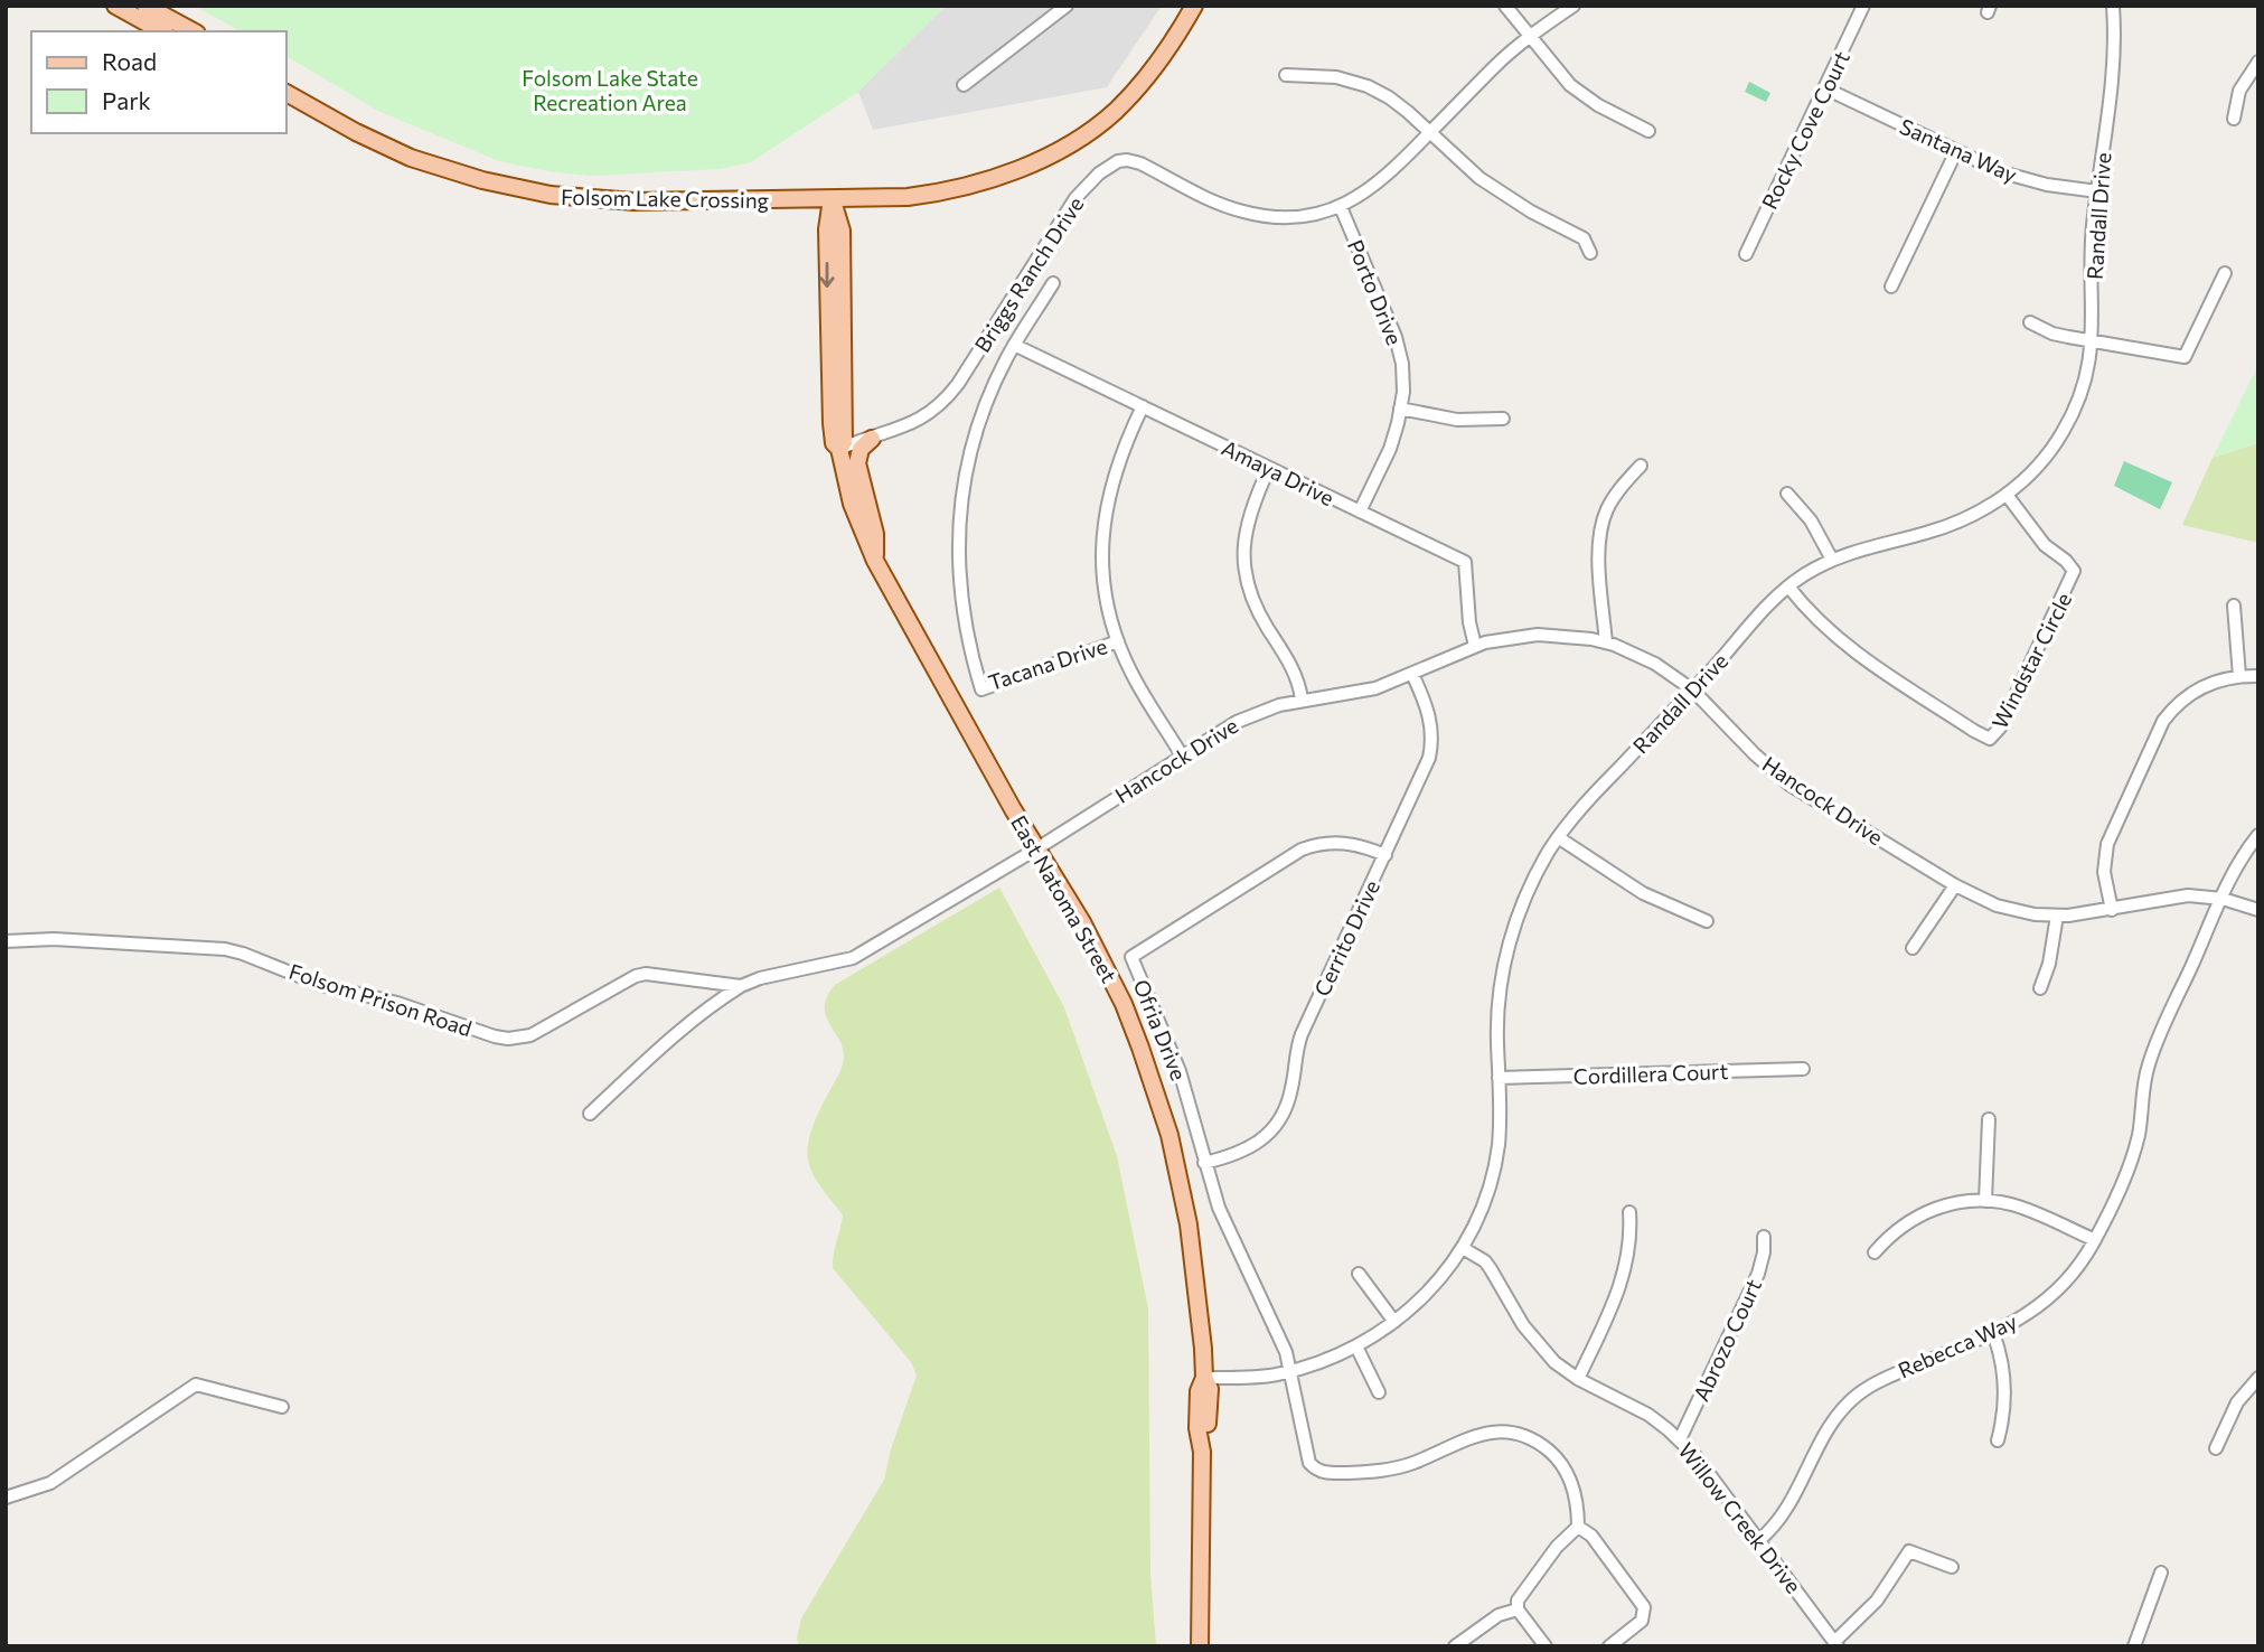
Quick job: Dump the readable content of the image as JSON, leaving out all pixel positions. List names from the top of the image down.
{
  "streets": {
    "main road": ["Folsom Lake Crossing", "East Natoma Street"],
    "street": [
      "Rocky Cove Court",
      "Santana Way",
      "Randall Drive",
      "Briggs Ranch Drive",
      "Porto Drive",
      "Amaya Drive",
      "Windstar Circle",
      "Tacana Drive",
      "Hancock Drive",
      "Cerrito Drive",
      "Folsom Prison Road",
      "Ofria Drive",
      "Cordillera Court",
      "Abrozo Court",
      "Rebecca Way",
      "Willow Creek Drive"
    ]
  },
  "crossings": [
    ["Rocky Cove Court", "Santana Way"],
    ["Santana Way", "Randall Drive"],
    ["Folsom Lake Crossing", "East Natoma Street"],
    ["Randall Drive", "Windstar Circle"],
    ["Randall Drive", "Hancock Drive"],
    ["Randall Drive", "East Natoma Street"],
    ["Randall Drive", "Ofria Drive"],
    ["Randall Drive", "Cordillera Court"],
    ["Randall Drive", "Willow Creek Drive"],
    ["Briggs Ranch Drive", "Porto Drive"],
    ["Briggs Ranch Drive", "East Natoma Street"],
    ["Porto Drive", "Amaya Drive"],
    ["Amaya Drive", "Tacana Drive"],
    ["Amaya Drive", "Hancock Drive"],
    ["Hancock Drive", "East Natoma Street"],
    ["Hancock Drive", "Cerrito Drive"],
    ["Hancock Drive", "Folsom Prison Road"],
    ["Hancock Drive", "Rebecca Way"],
    ["East Natoma Street", "Folsom Prison Road"],
    ["Cerrito Drive", "Ofria Drive"],
    ["Abrozo Court", "Willow Creek Drive"],
    ["Rebecca Way", "Willow Creek Drive"]
  ],
  "parks": ["Folsom Lake State Recreation Area"],
  "legend": ["Road", "Park"]
}
